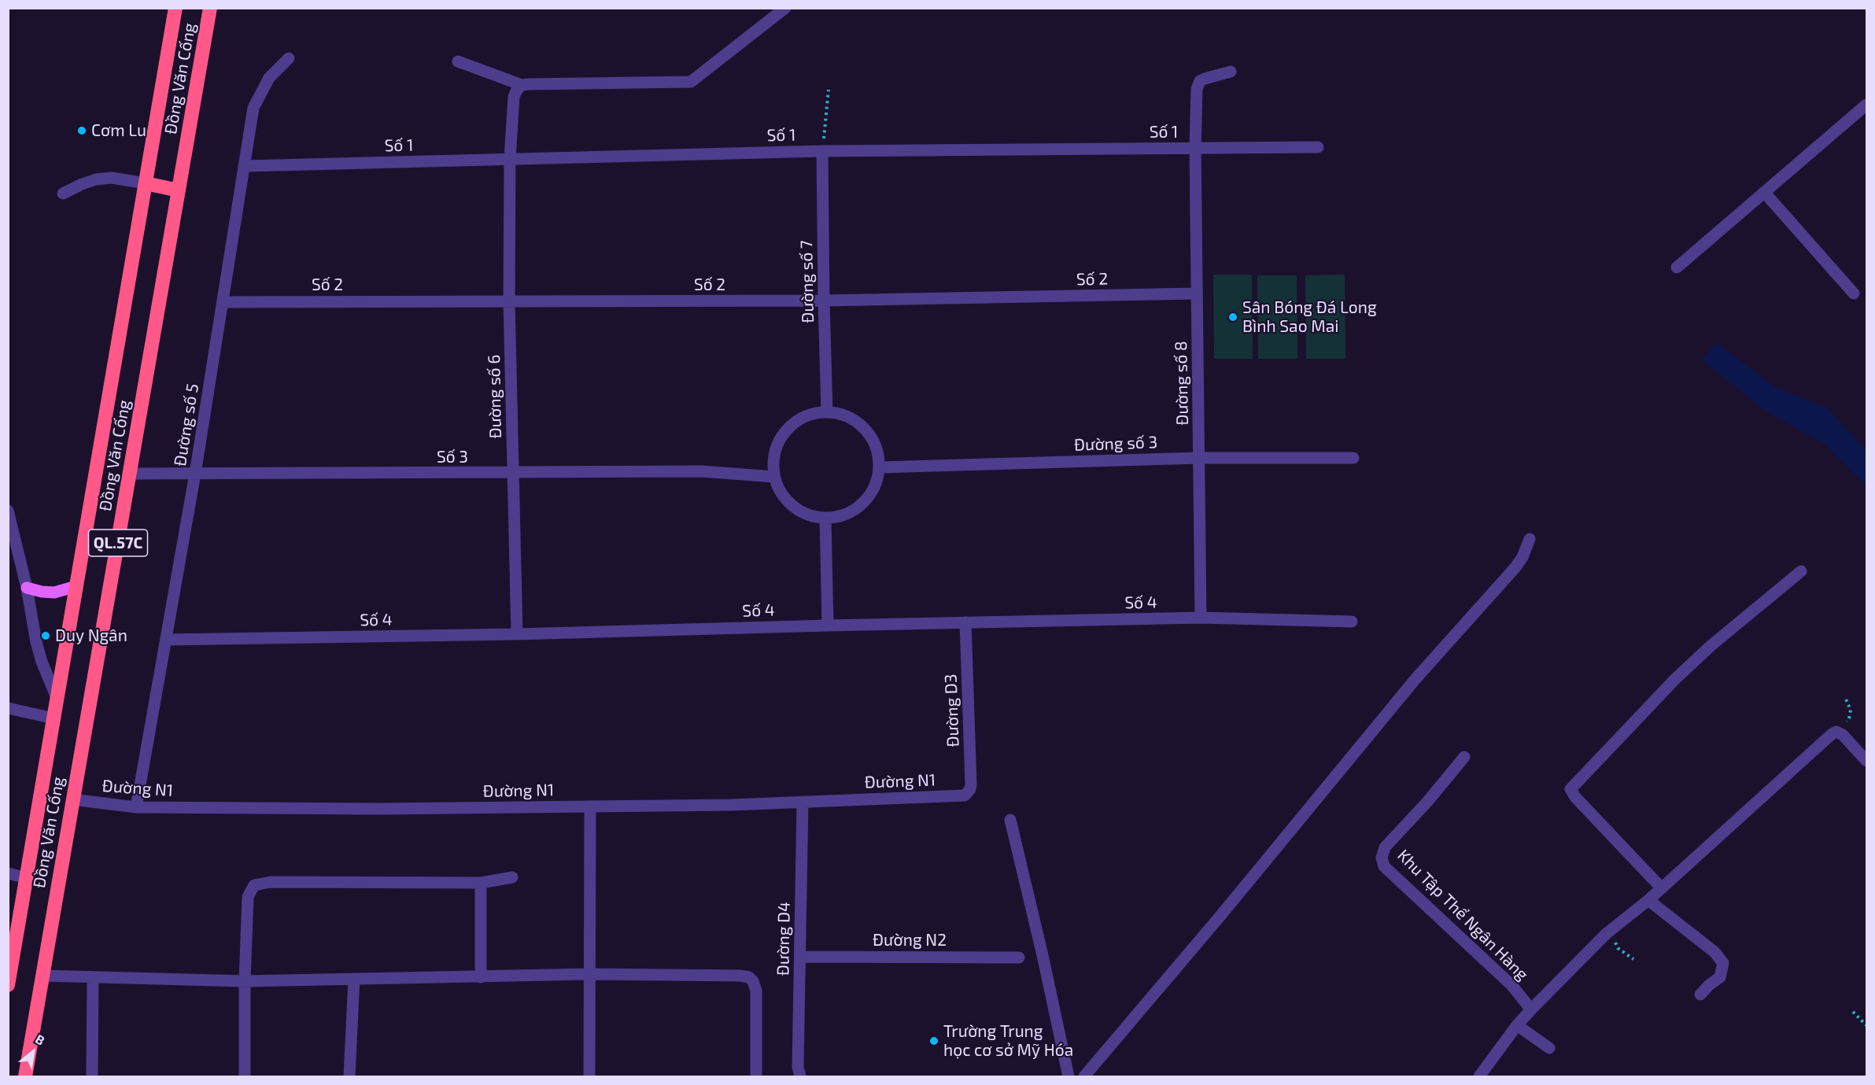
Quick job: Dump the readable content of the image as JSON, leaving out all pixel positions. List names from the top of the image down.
{
  "streets": {
    "highway": ["Đồng Văn Cống", "QL.57C"],
    "street": [
      "Số 1",
      "Số 2",
      "Đường số 7",
      "Đường số 8",
      "Đường số 6",
      "Đường số 5",
      "Đường số 3",
      "Số 3",
      "Số 4",
      "Đường D3",
      "Đường N1",
      "Khu Tập Thể Ngân Hàng",
      "Đường D4",
      "Đường N2"
    ]
  },
  "crossings": [
    ["Đồng Văn Cống", "Số 3"],
    ["Đồng Văn Cống", "Đường N1"],
    ["Số 1", "Đường số 7"],
    ["Số 1", "Đường số 8"],
    ["Số 1", "Đường số 6"],
    ["Số 1", "Đường số 5"],
    ["Số 2", "Đường số 7"],
    ["Số 2", "Đường số 8"],
    ["Số 2", "Đường số 6"],
    ["Số 2", "Đường số 5"],
    ["Đường số 7", "Đường số 3"],
    ["Đường số 7", "Số 3"],
    ["Đường số 8", "Đường số 3"],
    ["Đường số 8", "Số 4"],
    ["Đường số 6", "Số 3"],
    ["Đường số 6", "Số 4"],
    ["Đường số 5", "Số 3"],
    ["Đường số 5", "Số 4"],
    ["Đường số 5", "Đường N1"],
    ["Đường số 3", "Số 3"],
    ["Số 4", "Đường D3"],
    ["Đường D3", "Đường N1"],
    ["Đường N1", "Đường D4"],
    ["Đường D4", "Đường N2"]
  ],
  "places": [
    "Cơm Lu",
    "Sân Bóng Đá Long Bình Sao Mai",
    "Duy Ngân",
    "Trường Trung học cơ sở Mỹ Hóa"
  ],
  "north": "top right"
}
